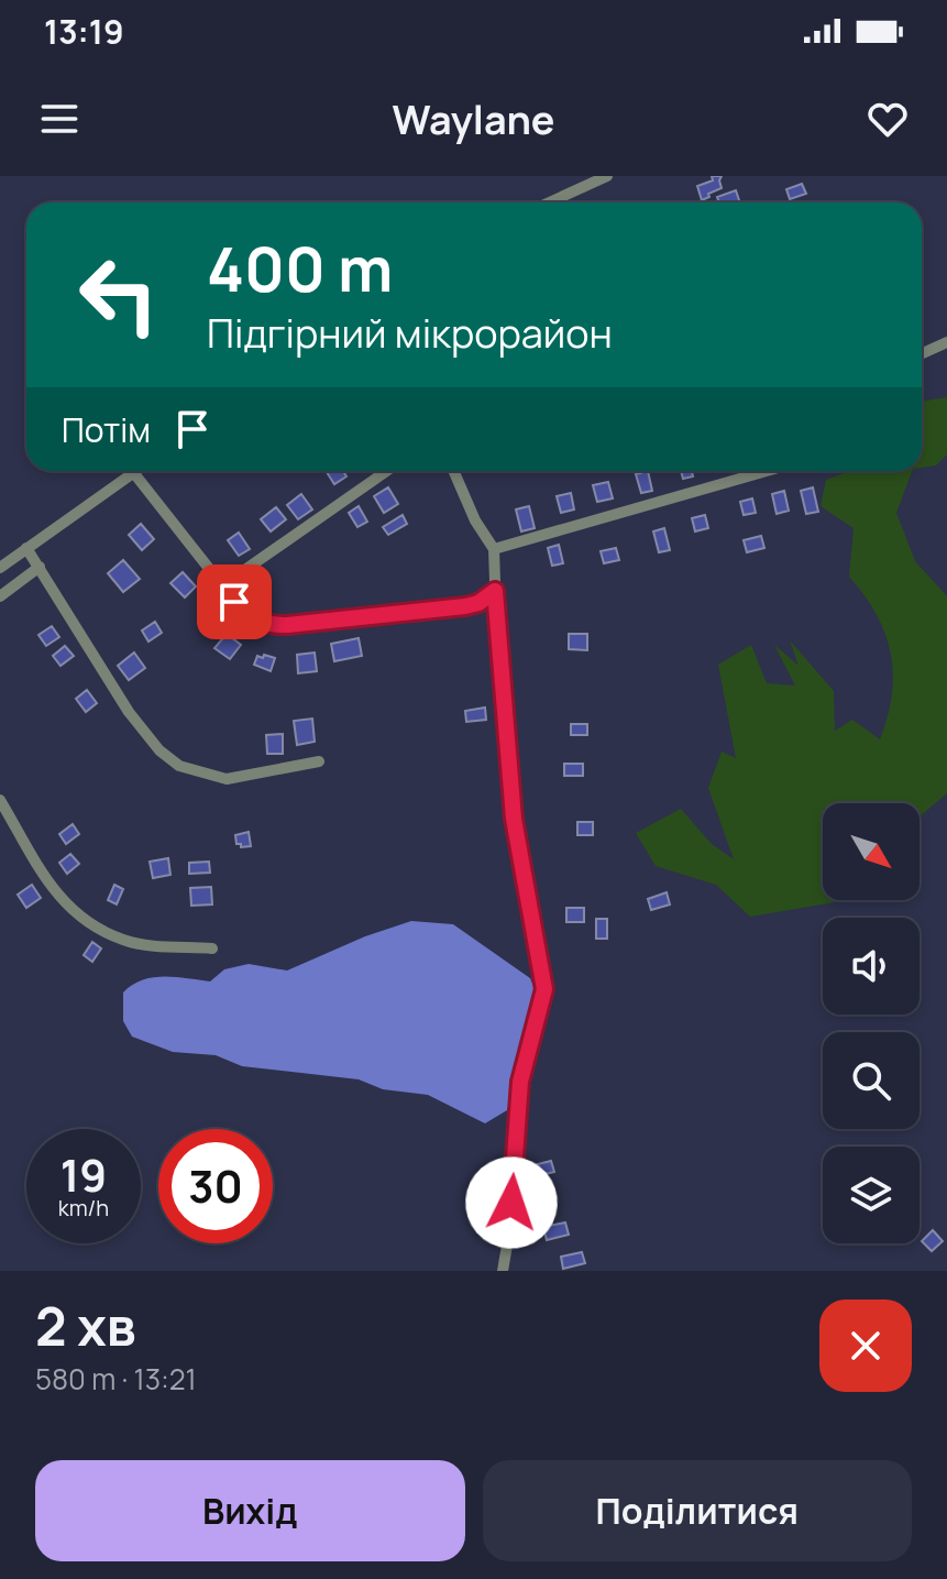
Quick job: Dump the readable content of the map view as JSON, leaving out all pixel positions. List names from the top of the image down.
{
  "north": "bottom right",
  "page": {
    "status": "13:19",
    "header": "Waylane",
    "turn": ["400 m", "Підгірний мікрорайон"],
    "then": "Потім",
    "speed": "19 km/h",
    "limit": "30",
    "heading": ["2 хв", "580 m · 13:21"],
    "buttons": ["Вихід", "Поділитися"]
  }
}
